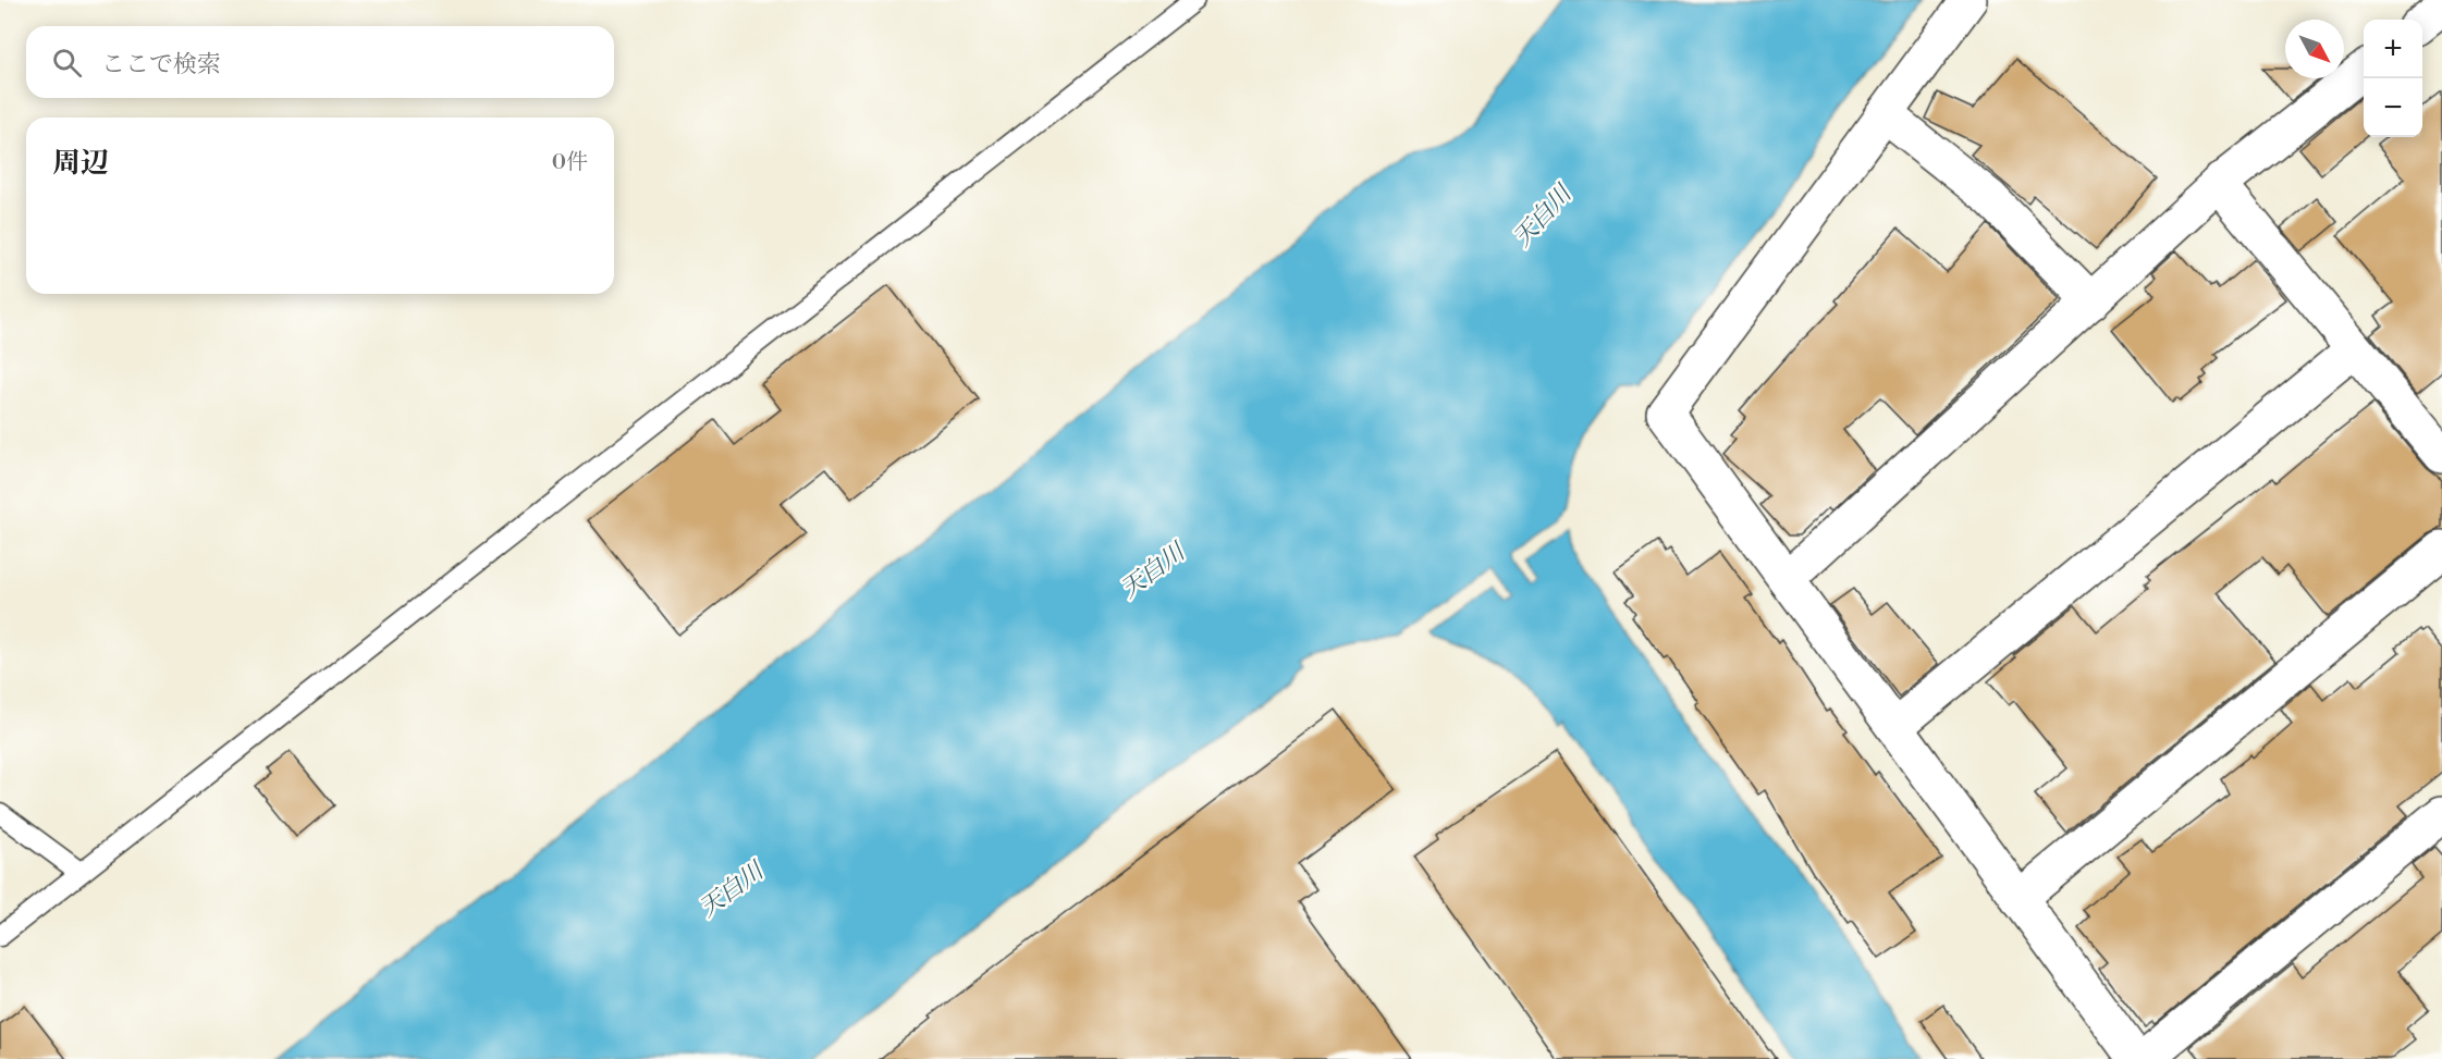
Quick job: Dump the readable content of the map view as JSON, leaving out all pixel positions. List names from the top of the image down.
{
  "water": ["天白川"],
  "north": "bottom right",
  "page": {
    "map_buttons": ["+", "−"],
    "search": "ここで検索",
    "heading": ["周辺", "0件"]
  }
}
